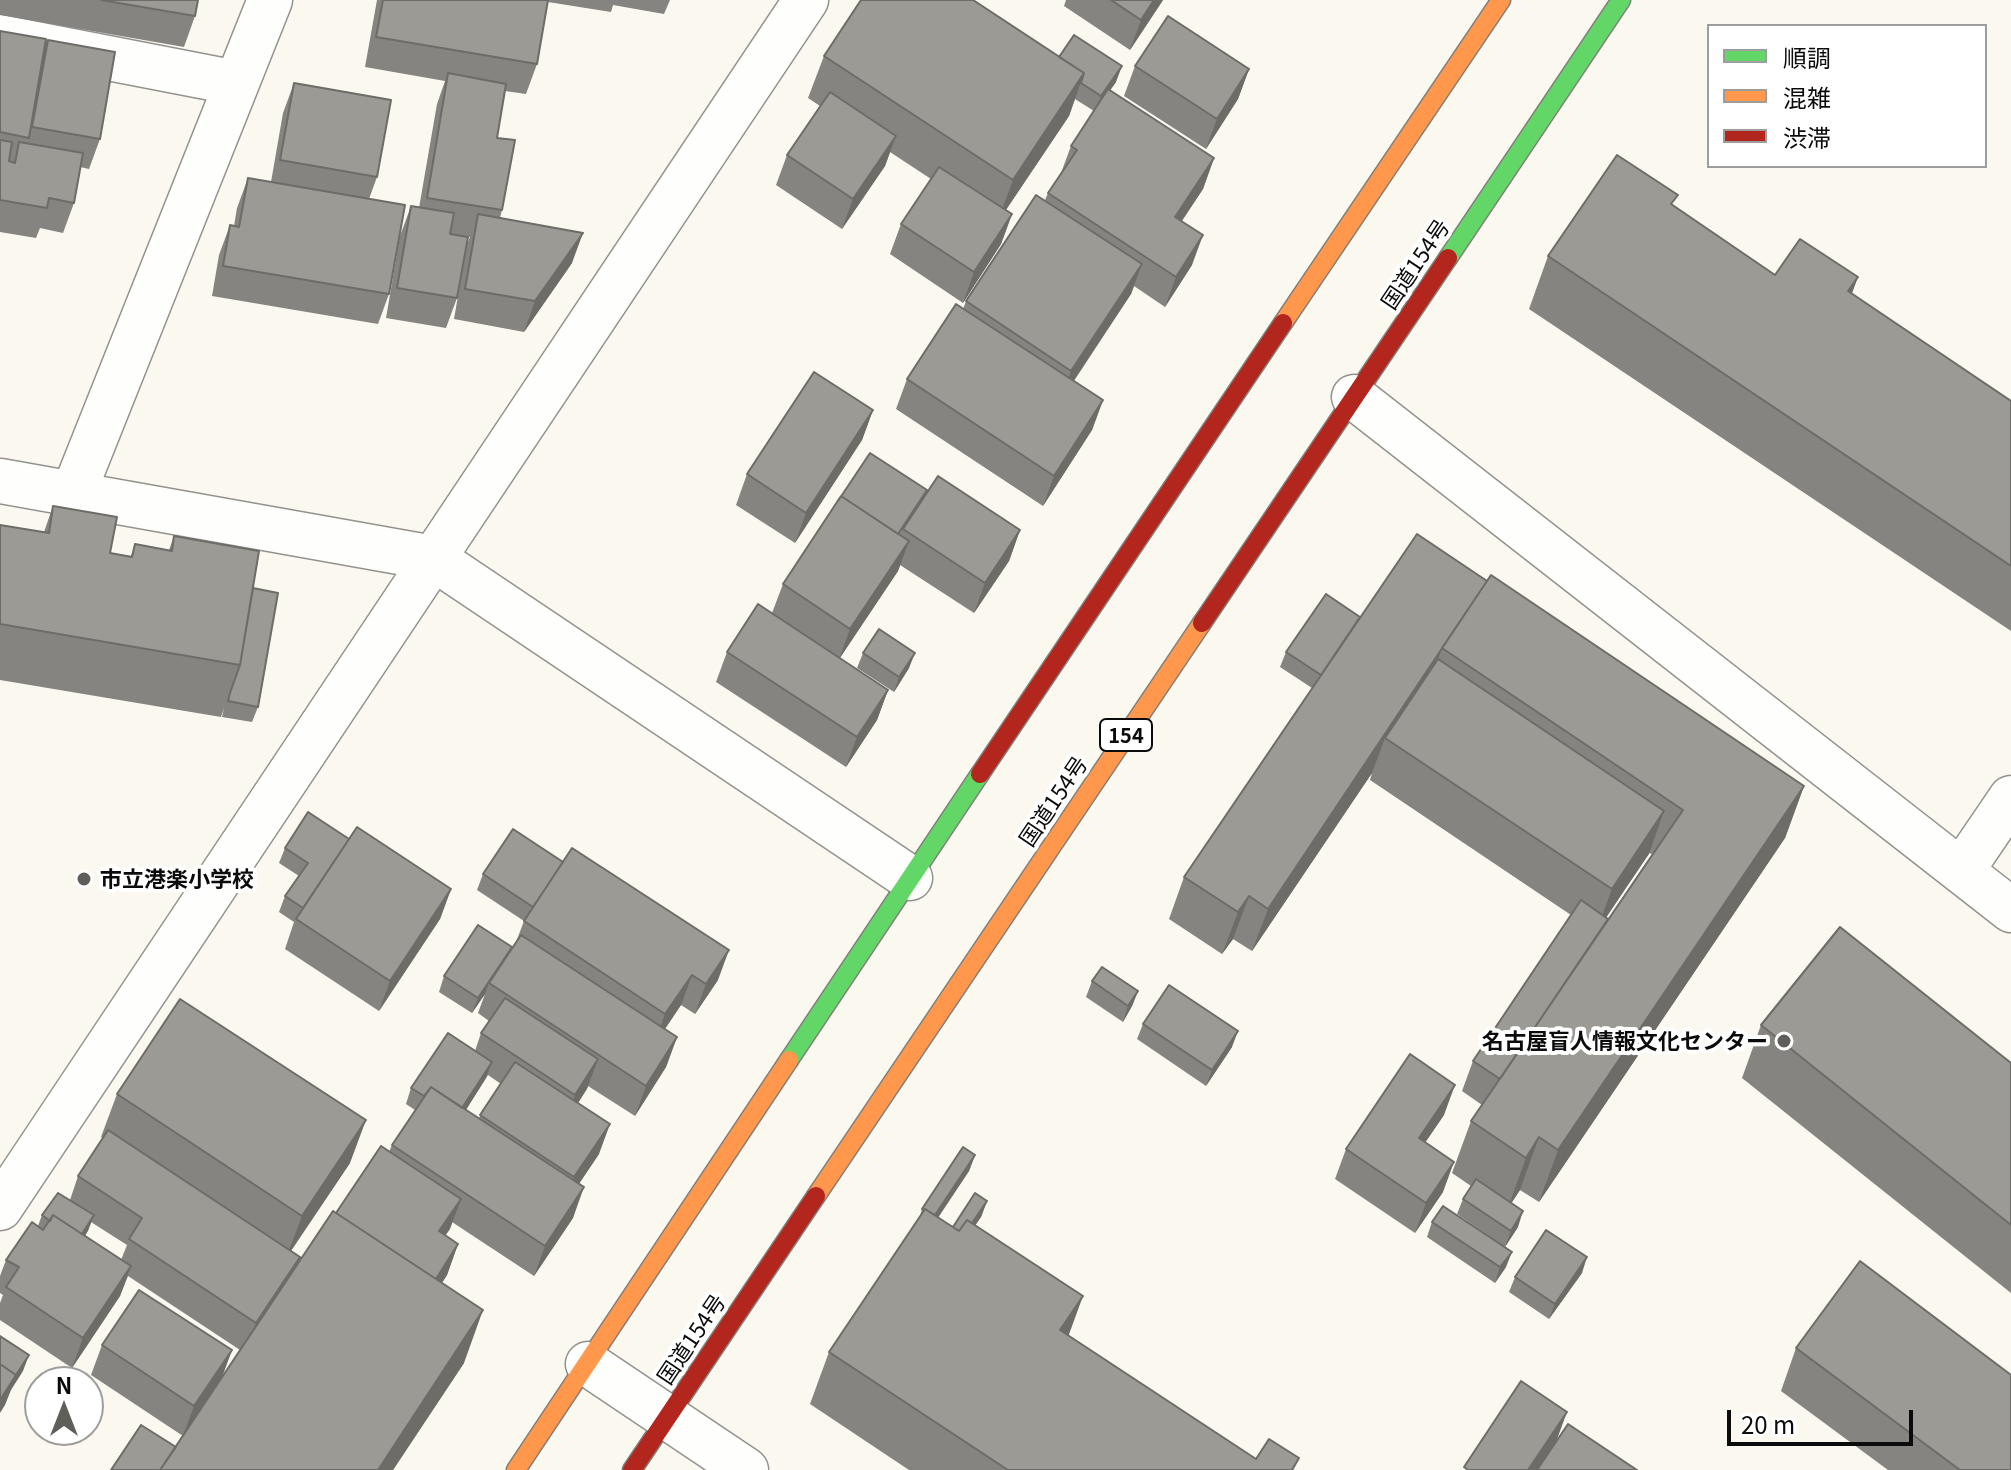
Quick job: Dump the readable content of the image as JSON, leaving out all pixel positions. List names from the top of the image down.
{
  "streets": {
    "highway": ["国道154号", "154"]
  },
  "places": ["市立港楽小学校", "名古屋盲人情報文化センター"],
  "legend": ["順調", "混雑", "渋滞"],
  "scale_bar": "20 m",
  "north": "top"
}
